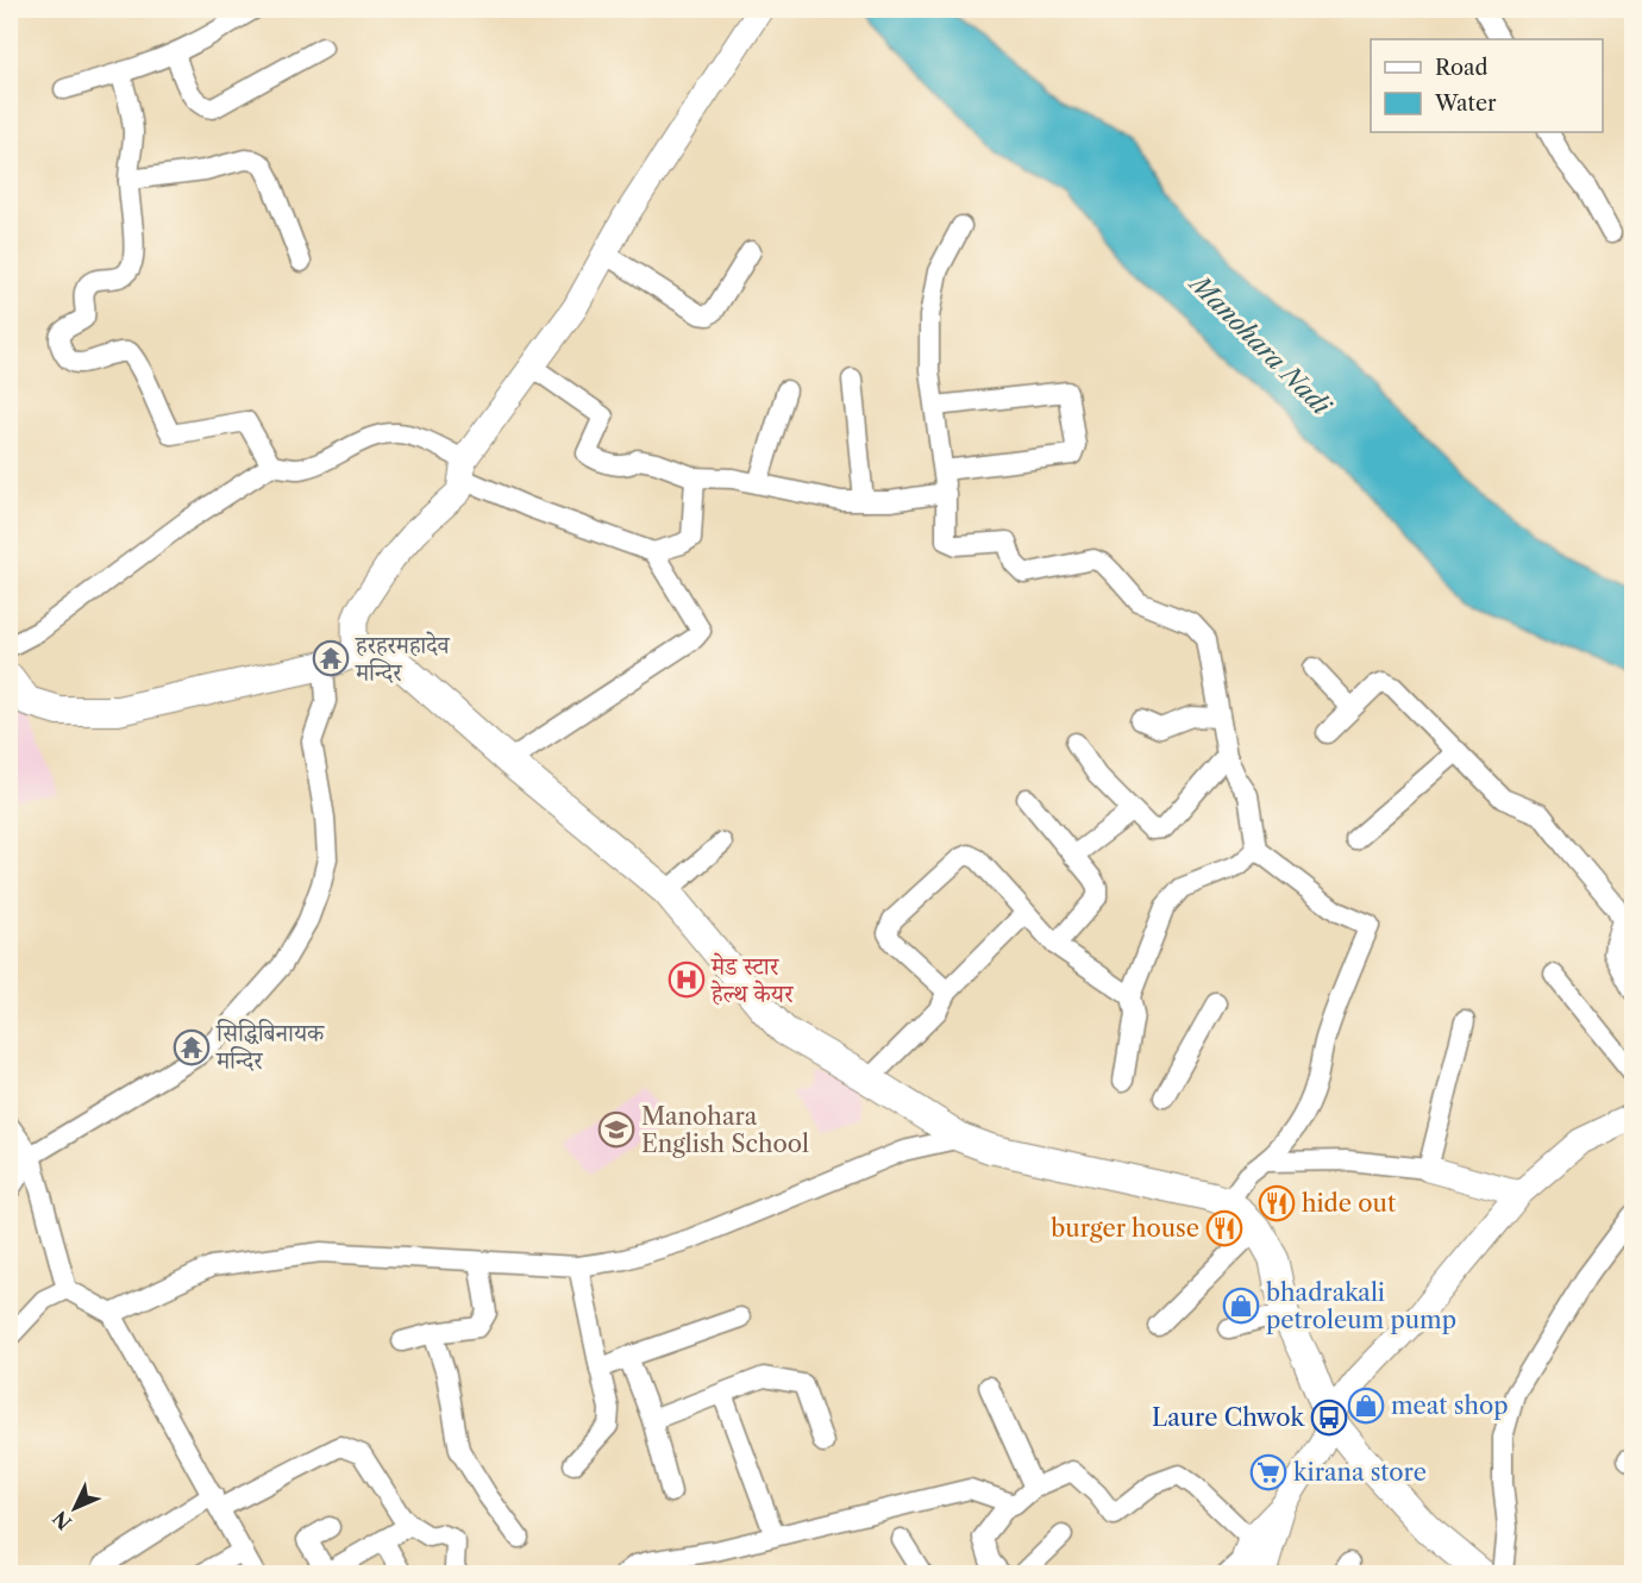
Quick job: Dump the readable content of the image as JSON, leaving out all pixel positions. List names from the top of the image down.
{
  "water": ["Manohara Nadi"],
  "places": {
    "temple": ["हरहरमहादेव मन्दिर", "सिद्धिबिनायक मन्दिर"],
    "hospital": ["मेड स्टार हेल्थ केयर"],
    "school or university": ["Manohara English School"],
    "restaurant": ["hide out", "burger house"],
    "shop": ["bhadrakali petroleum pump", "meat shop"],
    "bus stop": ["Laure Chwok"],
    "supermarket": ["kirana store"]
  },
  "legend": ["Road", "Water"],
  "north": "bottom left"
}
